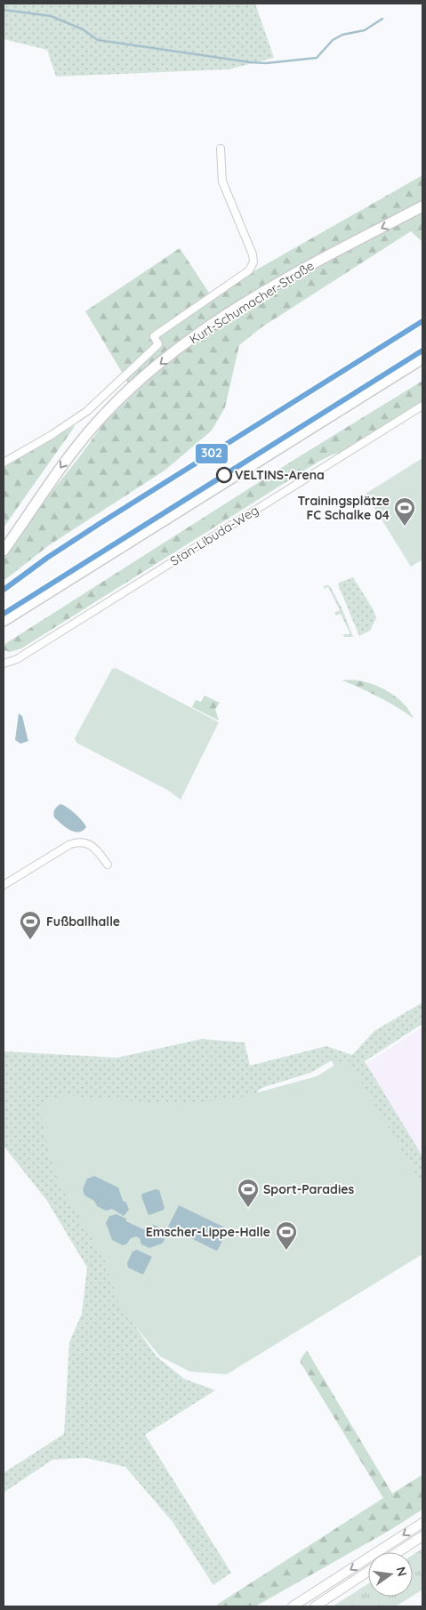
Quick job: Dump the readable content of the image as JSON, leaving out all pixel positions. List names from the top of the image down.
{
  "streets": {
    "main road": ["Kurt-Schumacher-Straße"],
    "street": ["Stan-Libuda-Weg"]
  },
  "one_way": ["Kurt-Schumacher-Straße"],
  "places": {
    "other": ["VELTINS-Arena"],
    "sports": [
      "Trainingsplätze FC Schalke 04",
      "Fußballhalle",
      "Sport-Paradies",
      "Emscher-Lippe-Halle"
    ]
  },
  "lines": ["transit line 302"],
  "north": "right"
}
